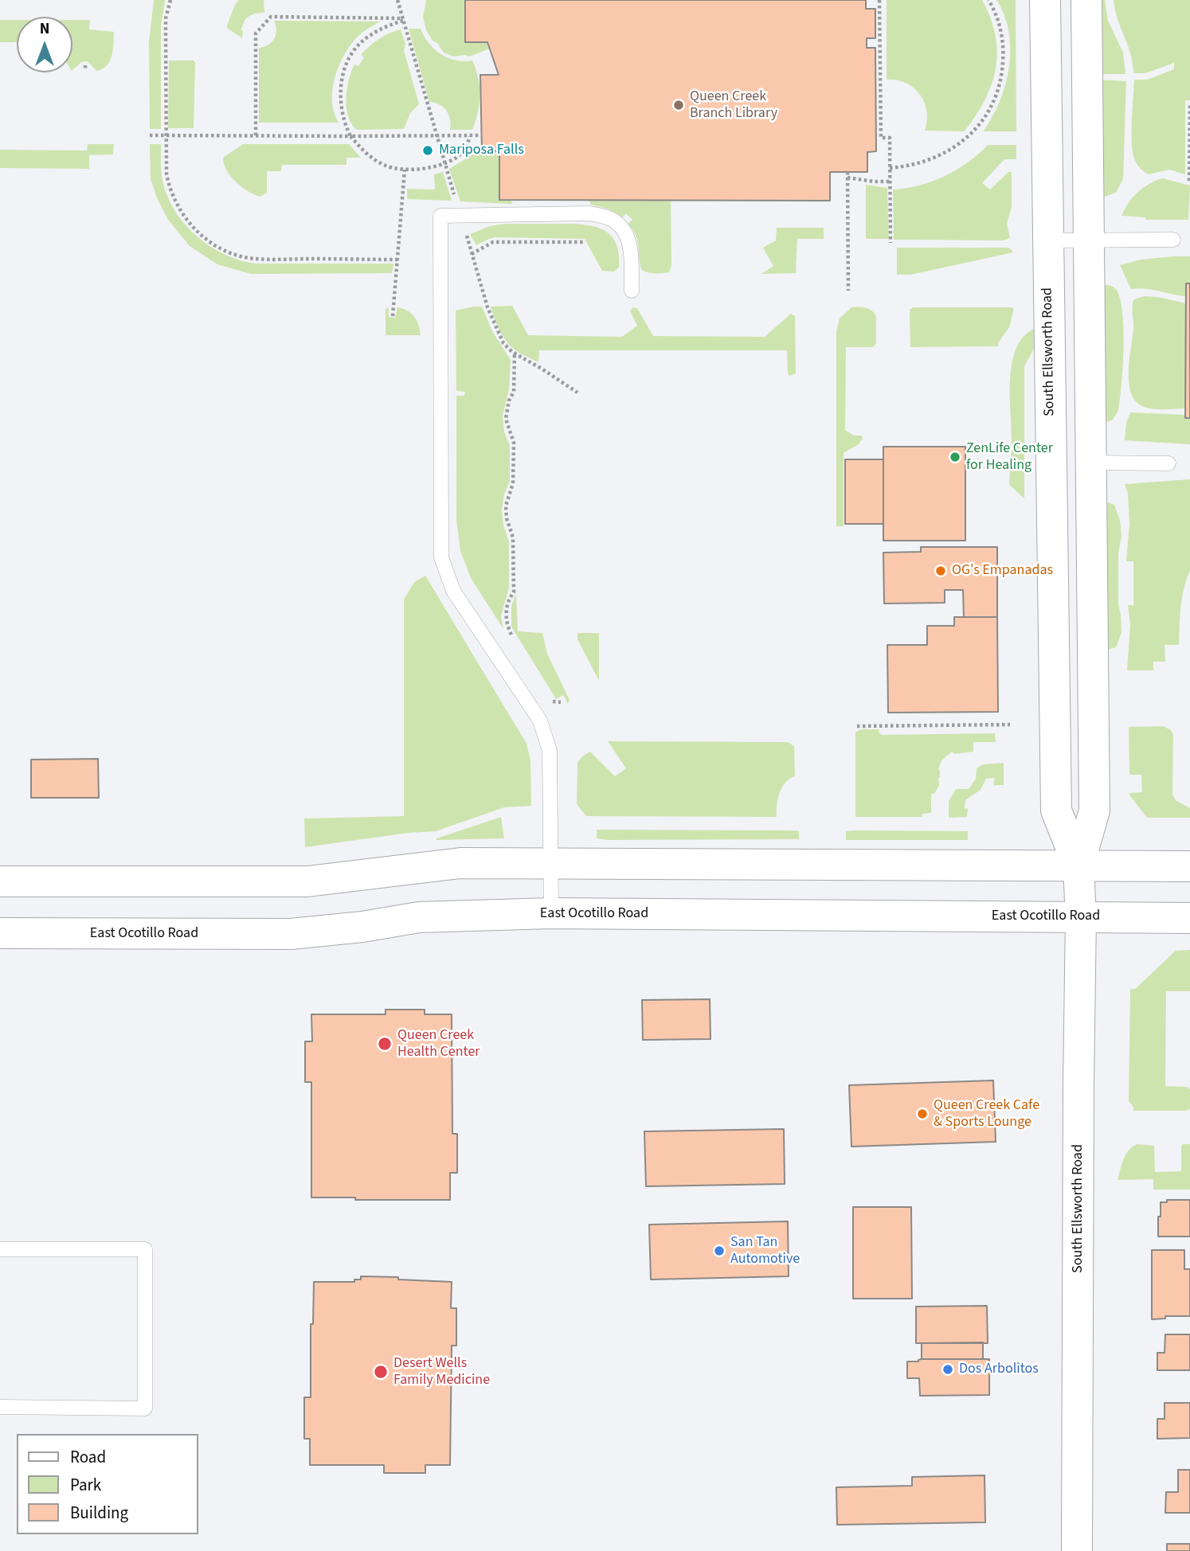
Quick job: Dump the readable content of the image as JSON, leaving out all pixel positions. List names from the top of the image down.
{
  "streets": {
    "street": ["South Ellsworth Road", "East Ocotillo Road"]
  },
  "crossings": [
    ["South Ellsworth Road", "East Ocotillo Road"]
  ],
  "places": [
    "Queen Creek Branch Library",
    "Mariposa Falls",
    "ZenLife Center for Healing",
    "OG's Empanadas",
    "Queen Creek Health Center",
    "Queen Creek Cafe & Sports Lounge",
    "San Tan Automotive",
    "Dos Arbolitos",
    "Desert Wells Family Medicine"
  ],
  "legend": ["Road", "Park", "Building"],
  "north": "top"
}
